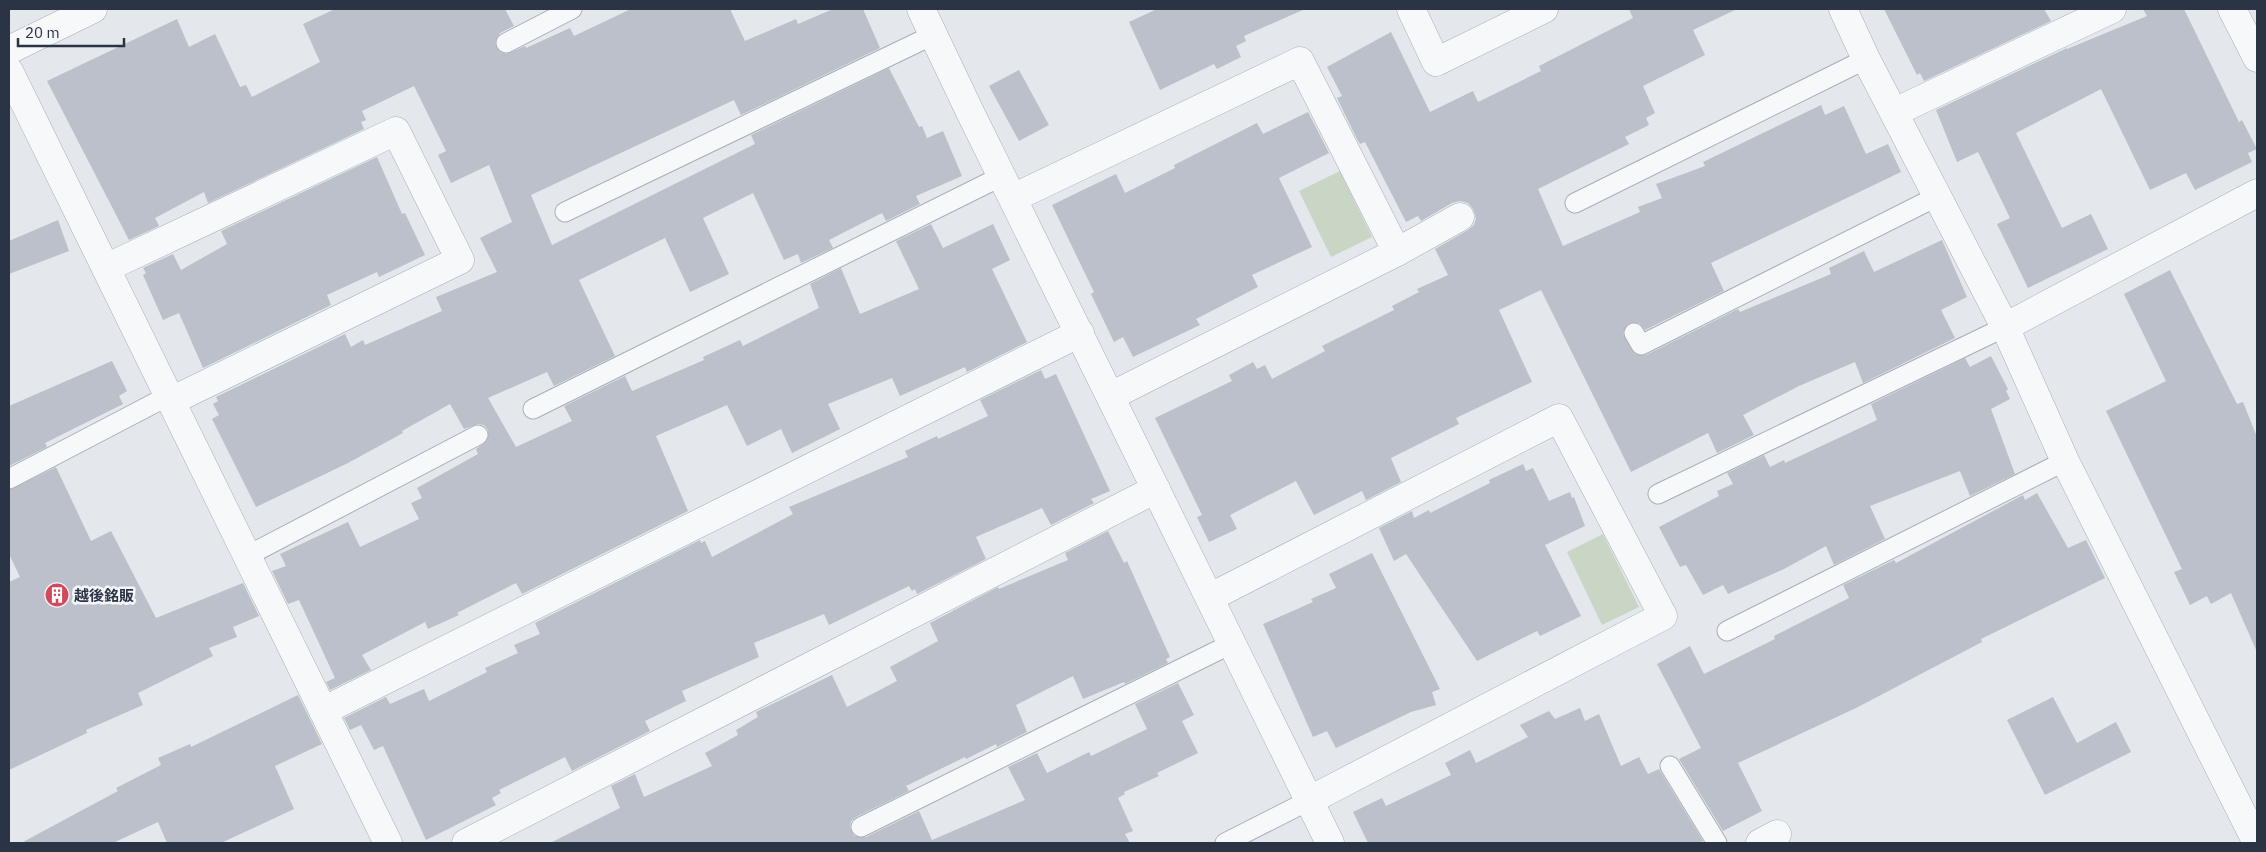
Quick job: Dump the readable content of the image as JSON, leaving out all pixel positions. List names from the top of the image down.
{
  "places": {
    "building": ["越後銘販"]
  },
  "scale_bar": "20 m"
}
